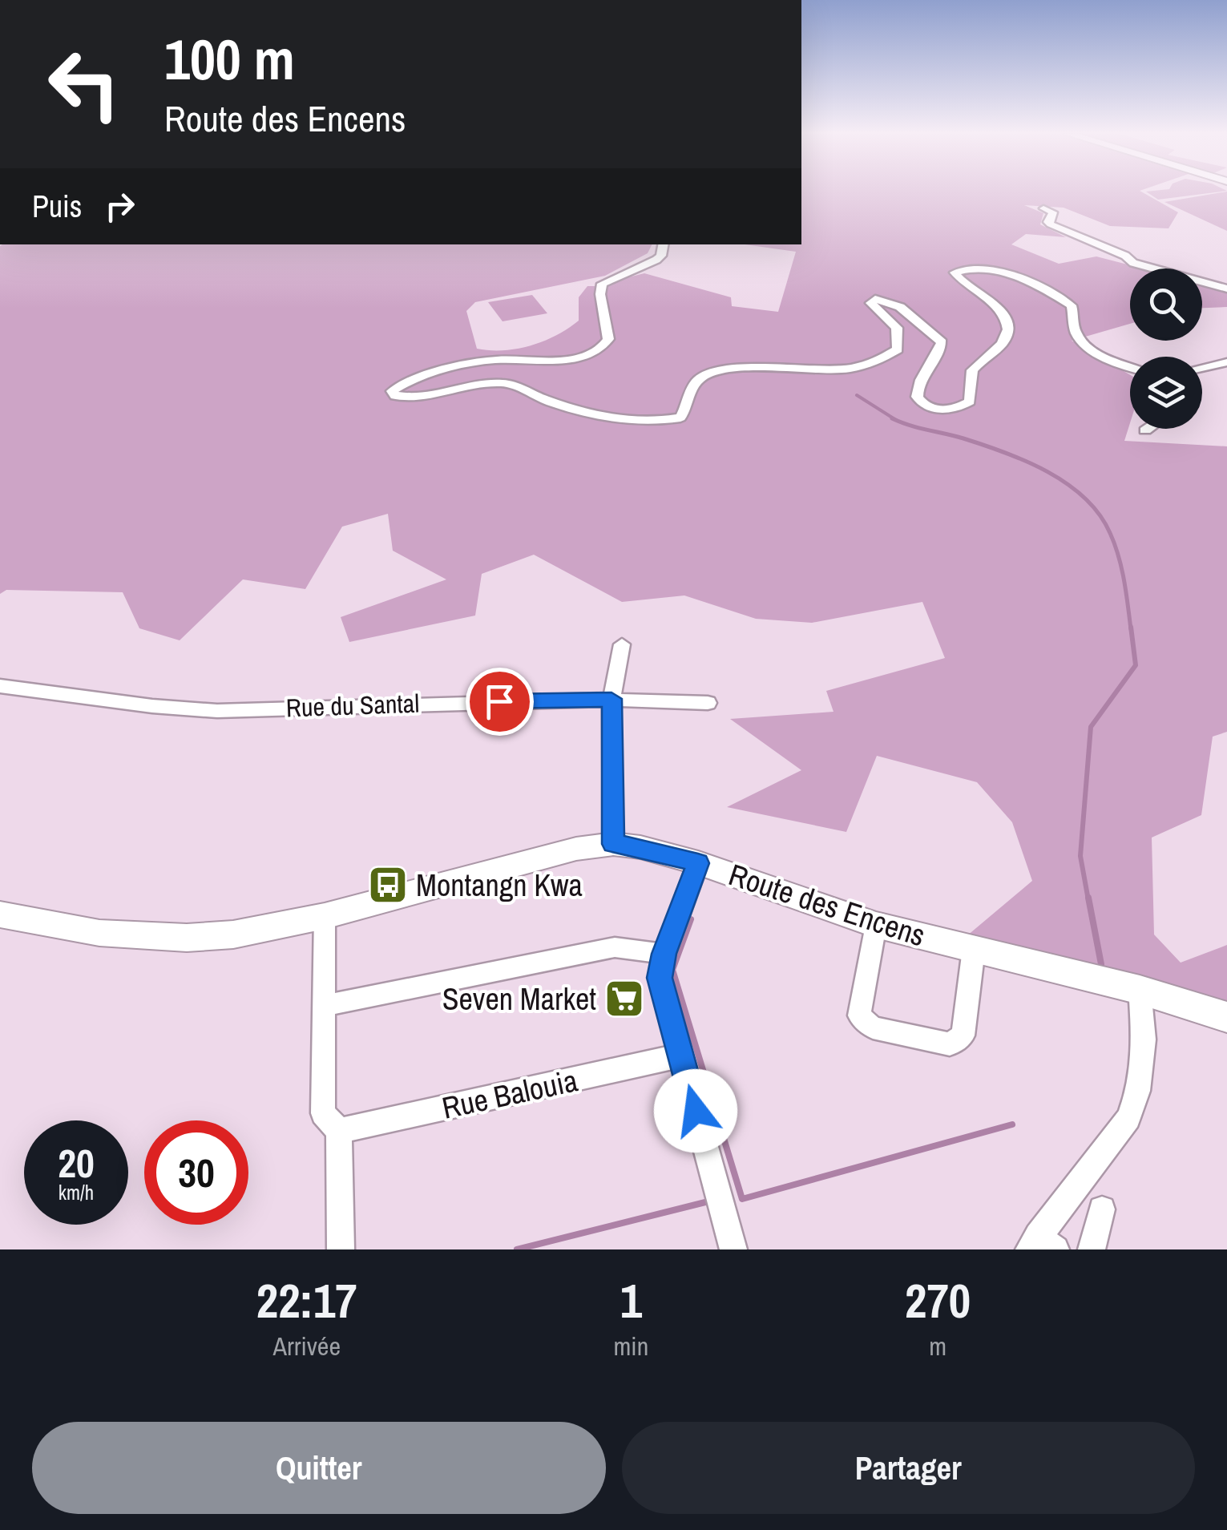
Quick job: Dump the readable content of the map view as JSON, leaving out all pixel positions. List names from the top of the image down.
{
  "streets": {
    "street": ["Rue du Santal", "Route des Encens", "Rue Balouia"]
  },
  "places": {
    "bus stop": ["Montangn Kwa"],
    "supermarket": ["Seven Market"]
  },
  "page": {
    "turn": ["100 m", "Route des Encens"],
    "then": "Puis",
    "speed": "20 km/h",
    "limit": "30",
    "eta": [
      "22:17",
      "Arrivée",
      "1",
      "min",
      "270",
      "m"
    ],
    "buttons": ["Quitter", "Partager"]
  }
}
